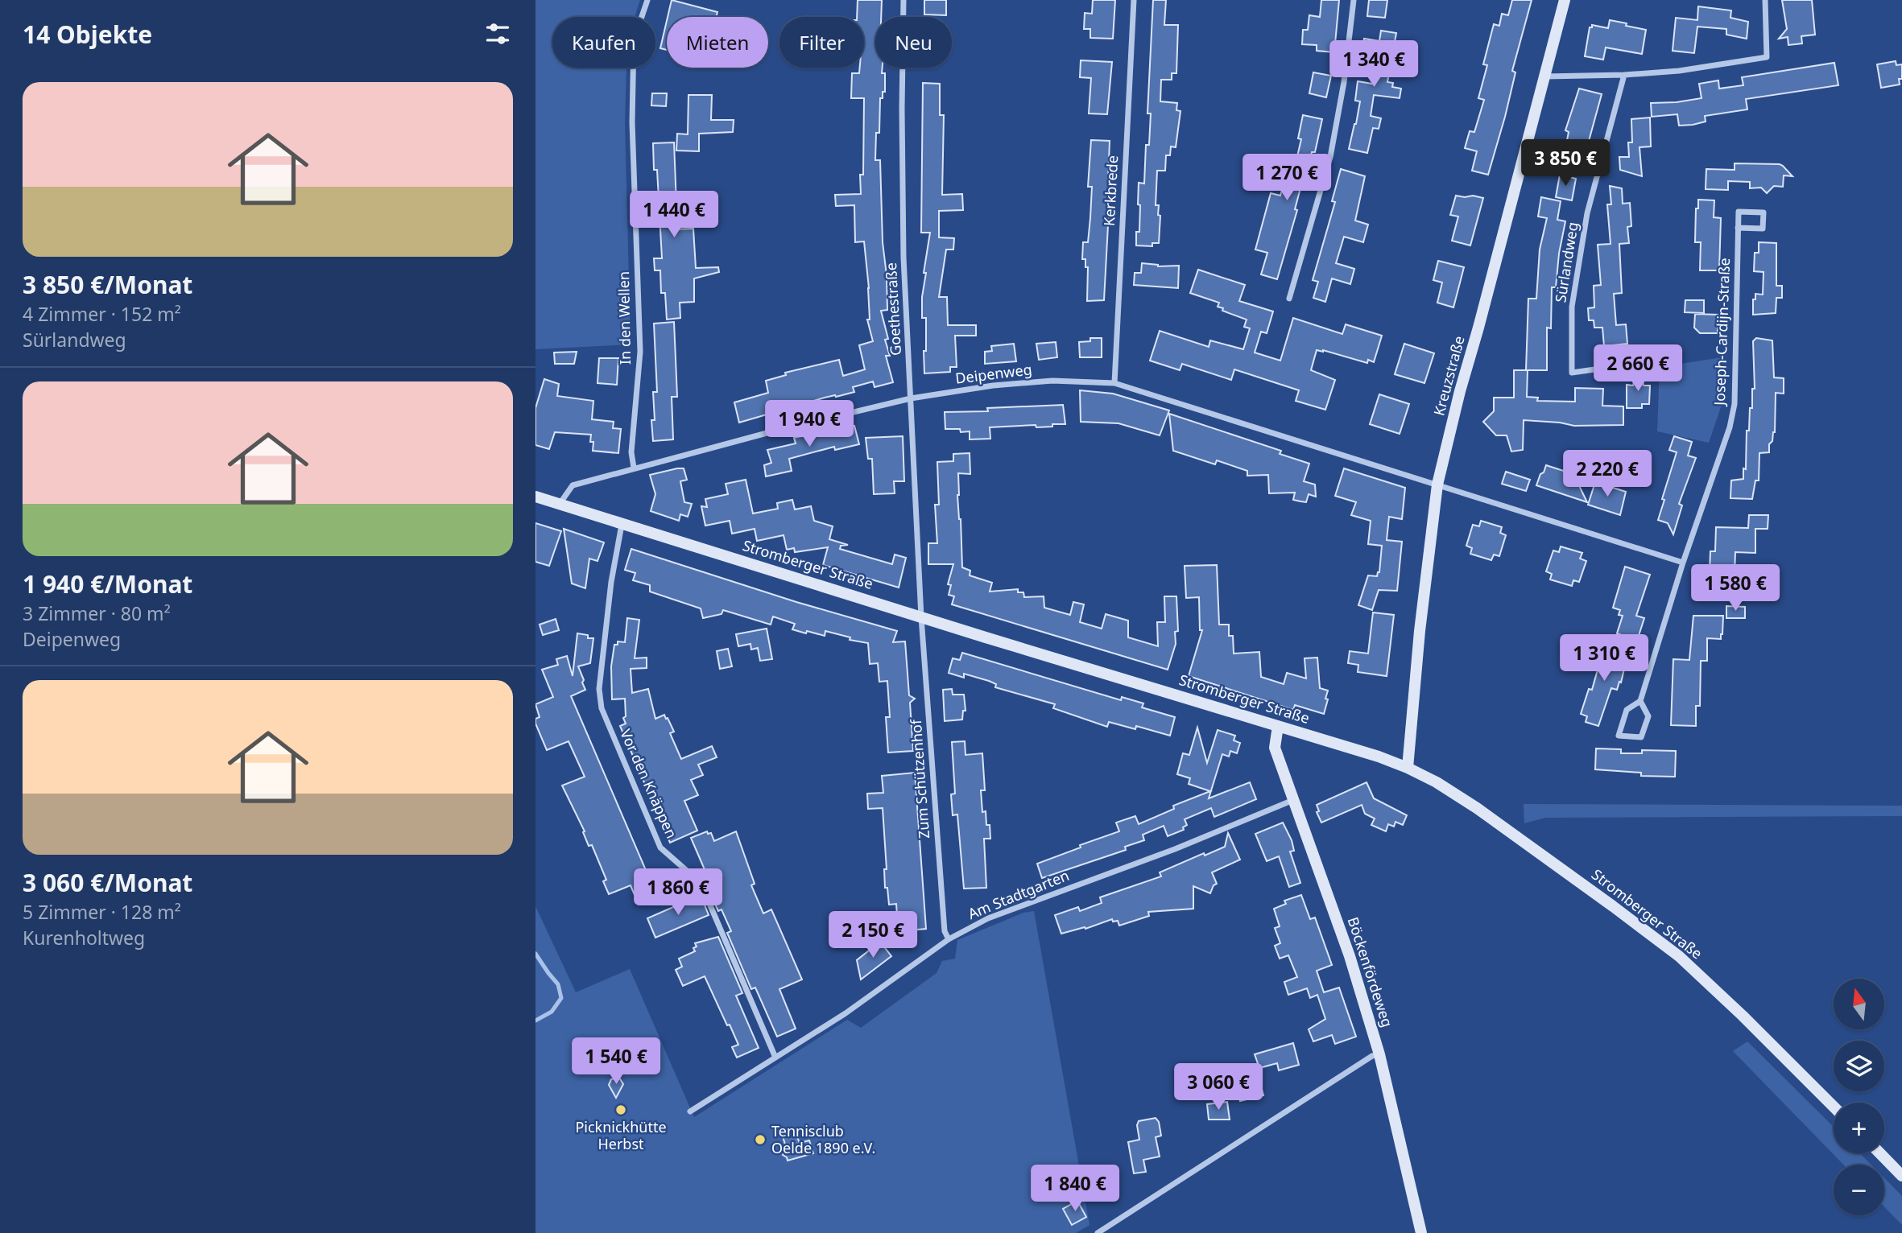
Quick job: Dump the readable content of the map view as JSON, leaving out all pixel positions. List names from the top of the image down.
{
  "streets": {
    "main road": ["Kreuzstraße", "Stromberger Straße", "Böckenfördeweg"],
    "street": [
      "Kerkbrede",
      "Sürlandweg",
      "Goethestraße",
      "In den Wellen",
      "Joseph-Cardijn-Straße",
      "Deipenweg",
      "Zum Schützenhof",
      "Vor den Knäppen",
      "Am Stadtgarten"
    ]
  },
  "crossings": [
    ["Kerkbrede", "Deipenweg"],
    ["Goethestraße", "Deipenweg"],
    ["Goethestraße", "Stromberger Straße"],
    ["Goethestraße", "Zum Schützenhof"],
    ["In den Wellen", "Deipenweg"],
    ["Deipenweg", "Kreuzstraße"],
    ["Deipenweg", "Stromberger Straße"],
    ["Kreuzstraße", "Stromberger Straße"],
    ["Stromberger Straße", "Zum Schützenhof"],
    ["Stromberger Straße", "Vor den Knäppen"],
    ["Stromberger Straße", "Böckenfördeweg"],
    ["Zum Schützenhof", "Am Stadtgarten"],
    ["Vor den Knäppen", "Am Stadtgarten"],
    ["Am Stadtgarten", "Böckenfördeweg"]
  ],
  "places": ["Picknickhütte Herbst", "Tennisclub Oelde 1890 e.V."],
  "north": "top",
  "page": {
    "heading": "14 Objekte",
    "chip": [
      "Kaufen",
      "Mieten",
      "Filter",
      "Neu"
    ],
    "price": [
      "1 340 €",
      "3 850 €",
      "1 270 €",
      "1 440 €",
      "2 660 €",
      "1 940 €",
      "2 220 €",
      "1 580 €",
      "1 310 €",
      "1 860 €",
      "2 150 €",
      "1 540 €",
      "3 060 €",
      "1 840 €"
    ],
    "list": [
      {
        "name": "3 850 €/Monat",
        "note": "4 Zimmer · 152 m² · Sürlandweg"
      },
      {
        "name": "1 940 €/Monat",
        "note": "3 Zimmer · 80 m² · Deipenweg"
      },
      {
        "name": "3 060 €/Monat",
        "note": "5 Zimmer · 128 m² · Kurenholtweg"
      }
    ],
    "map_buttons": ["+", "−"]
  }
}
